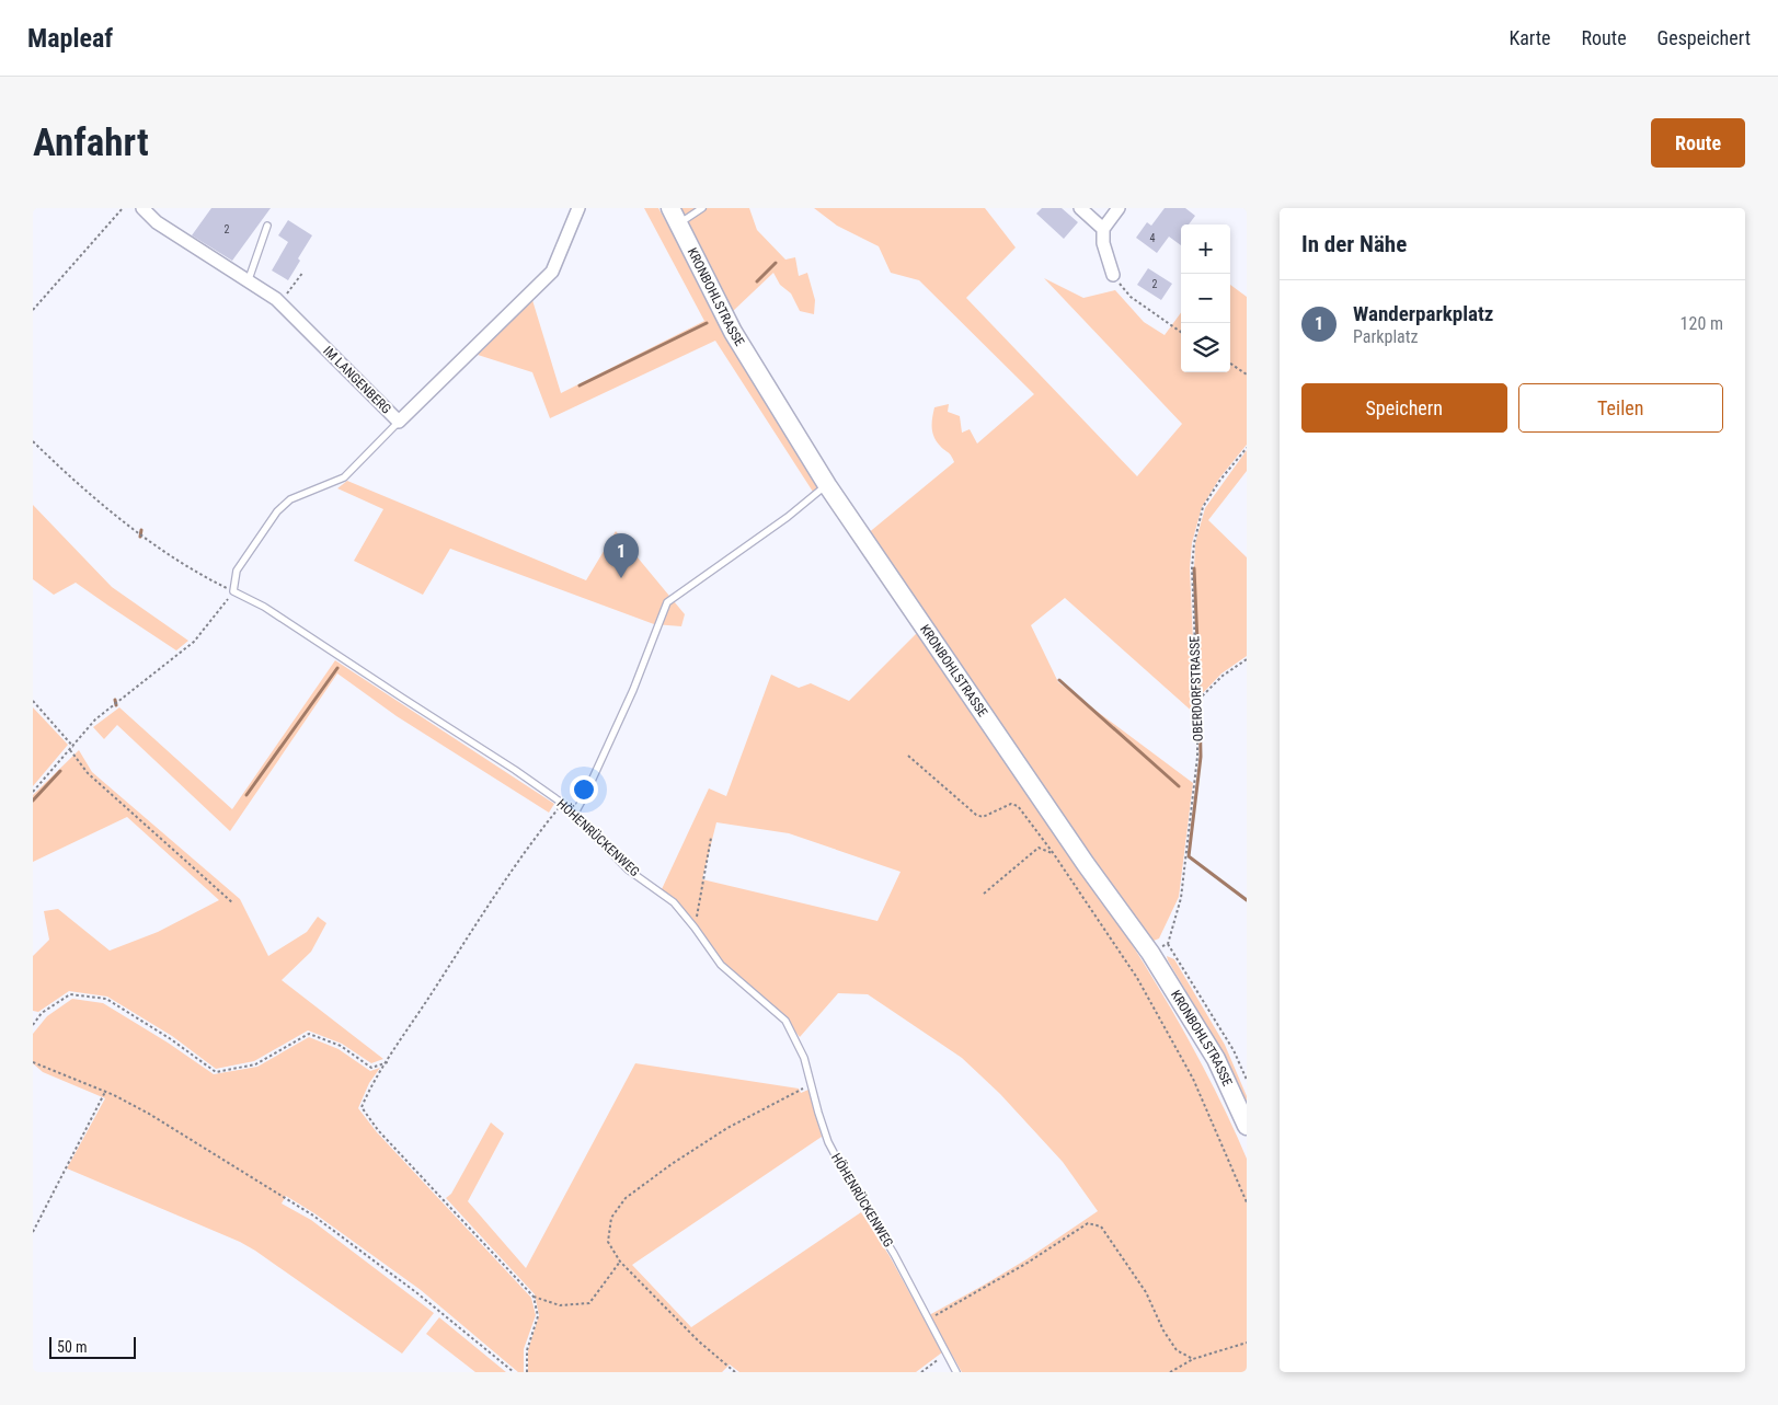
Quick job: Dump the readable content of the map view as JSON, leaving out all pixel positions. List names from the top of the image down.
{
  "streets": {
    "main road": ["KRONBOHLSTRASSE"],
    "street": ["IM LANGENBERG"],
    "lane": ["HÖHENRÜCKENWEG"],
    "path": ["OBERDORFSTRASSE"]
  },
  "house_numbers": ["2", "4", "2"],
  "scale_bar": "50 m",
  "page": {
    "header": "Mapleaf",
    "nav": ["Karte", "Route", "Gespeichert"],
    "buttons": [
      "Route",
      ["Speichern", "Teilen"]
    ],
    "title": "Anfahrt",
    "heading": "In der Nähe",
    "map_buttons": ["+", "−"],
    "list": [
      {
        "mark": "1",
        "name": "Wanderparkplatz",
        "note": "Parkplatz",
        "value": "120 m"
      }
    ],
    "pins": "1",
    "scale": "50 m"
  }
}
